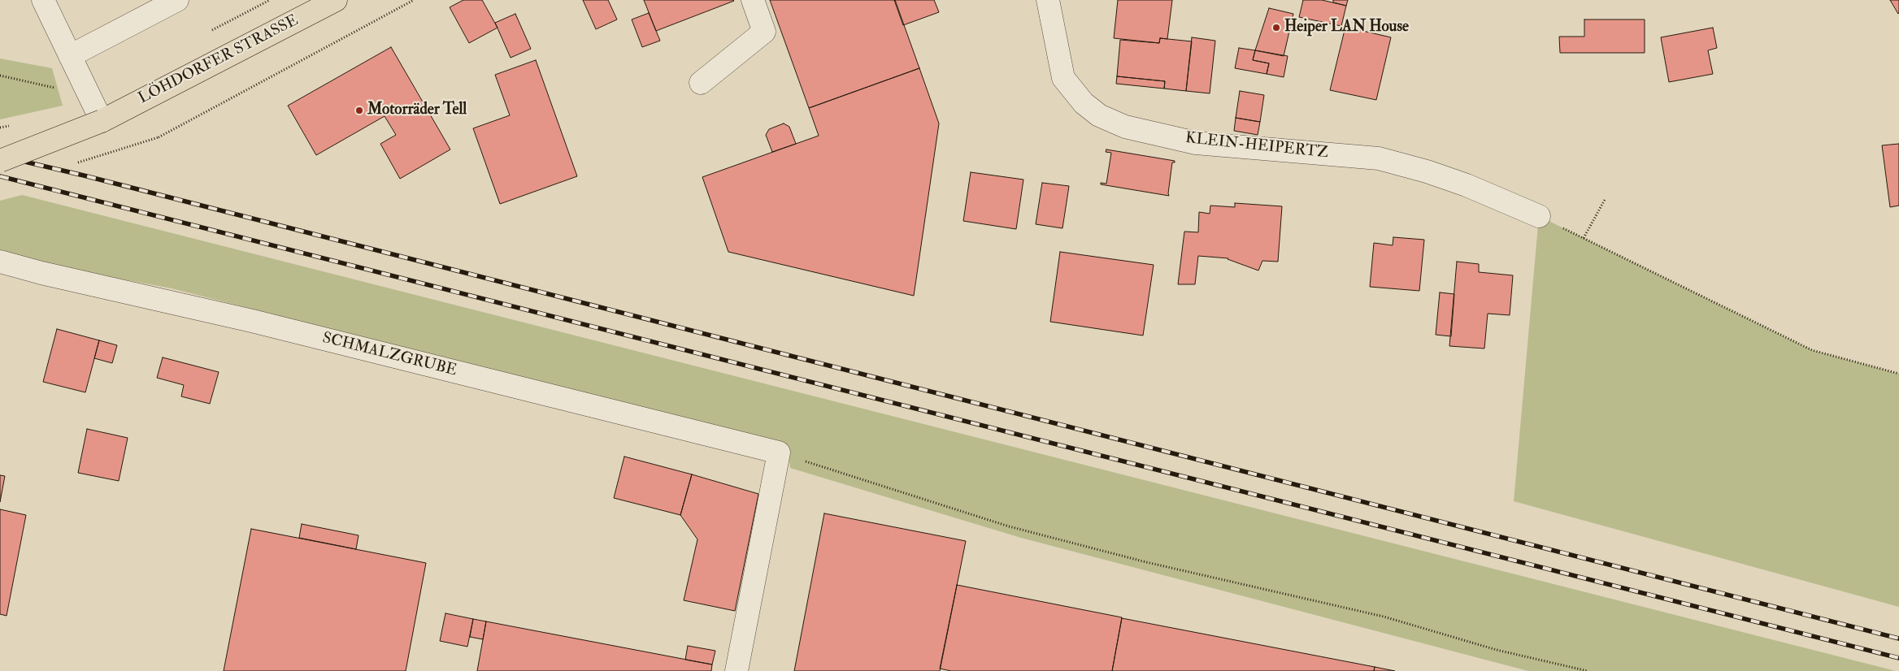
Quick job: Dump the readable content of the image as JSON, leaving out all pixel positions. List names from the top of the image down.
{
  "streets": {
    "main road": ["LÖHDORFER STRASSE"],
    "street": ["KLEIN-HEIPERTZ", "SCHMALZGRUBE"]
  },
  "places": ["Heiper LAN House", "Motorräder Tell"]
}
